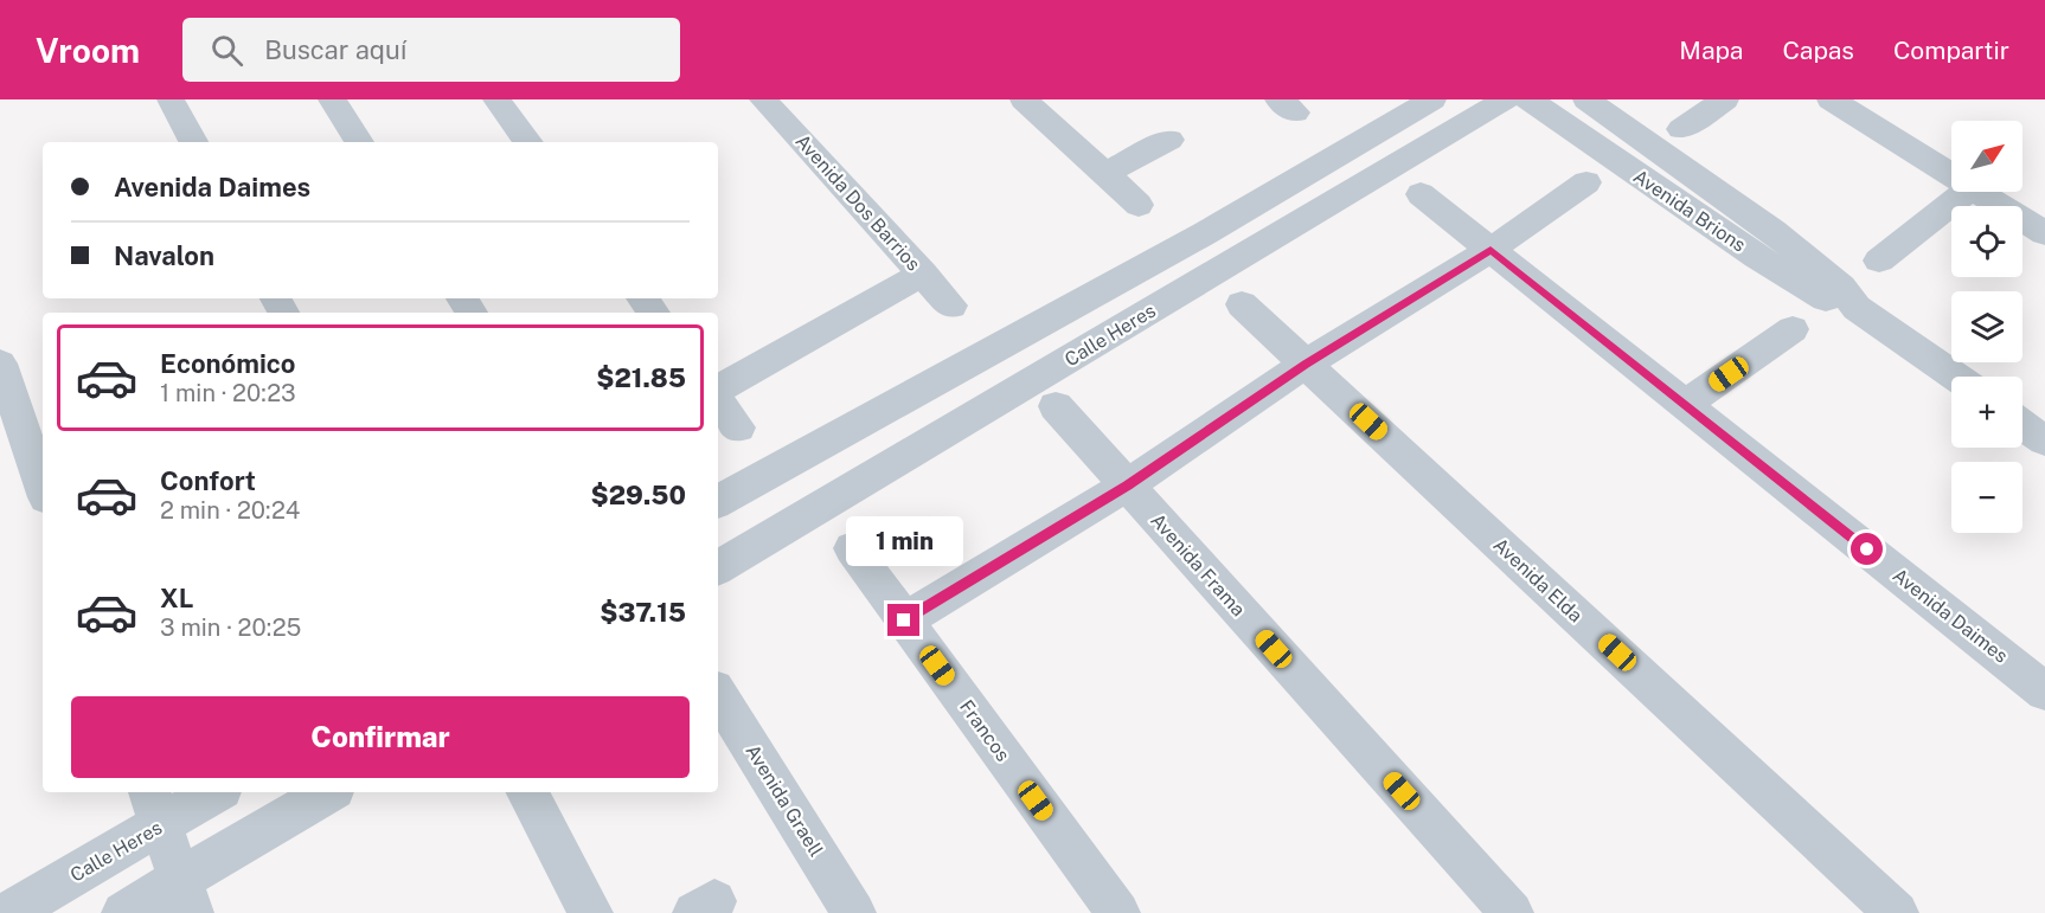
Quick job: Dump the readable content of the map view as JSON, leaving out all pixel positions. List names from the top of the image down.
{
  "streets": {
    "street": [
      "Avenida Dos Barrios",
      "Avenida Brions",
      "Calle Heres",
      "Avenida Frama",
      "Avenida Elda",
      "Avenida Daimes",
      "Francos",
      "Avenida Graell"
    ]
  },
  "north": "top right",
  "page": {
    "header": "Vroom",
    "search": "Buscar aquí",
    "nav": ["Mapa", "Capas", "Compartir"],
    "map_buttons": ["+", "−"],
    "banner": ["Avenida Daimes", "Navalon"],
    "list": [
      {
        "name": "Económico",
        "note": "1 min · 20:23",
        "value": "$21.85"
      },
      {
        "name": "Confort",
        "note": "2 min · 20:24",
        "value": "$29.50"
      },
      {
        "name": "XL",
        "note": "3 min · 20:25",
        "value": "$37.15"
      }
    ],
    "bubble": "1 min",
    "buttons": "Confirmar"
  }
}
